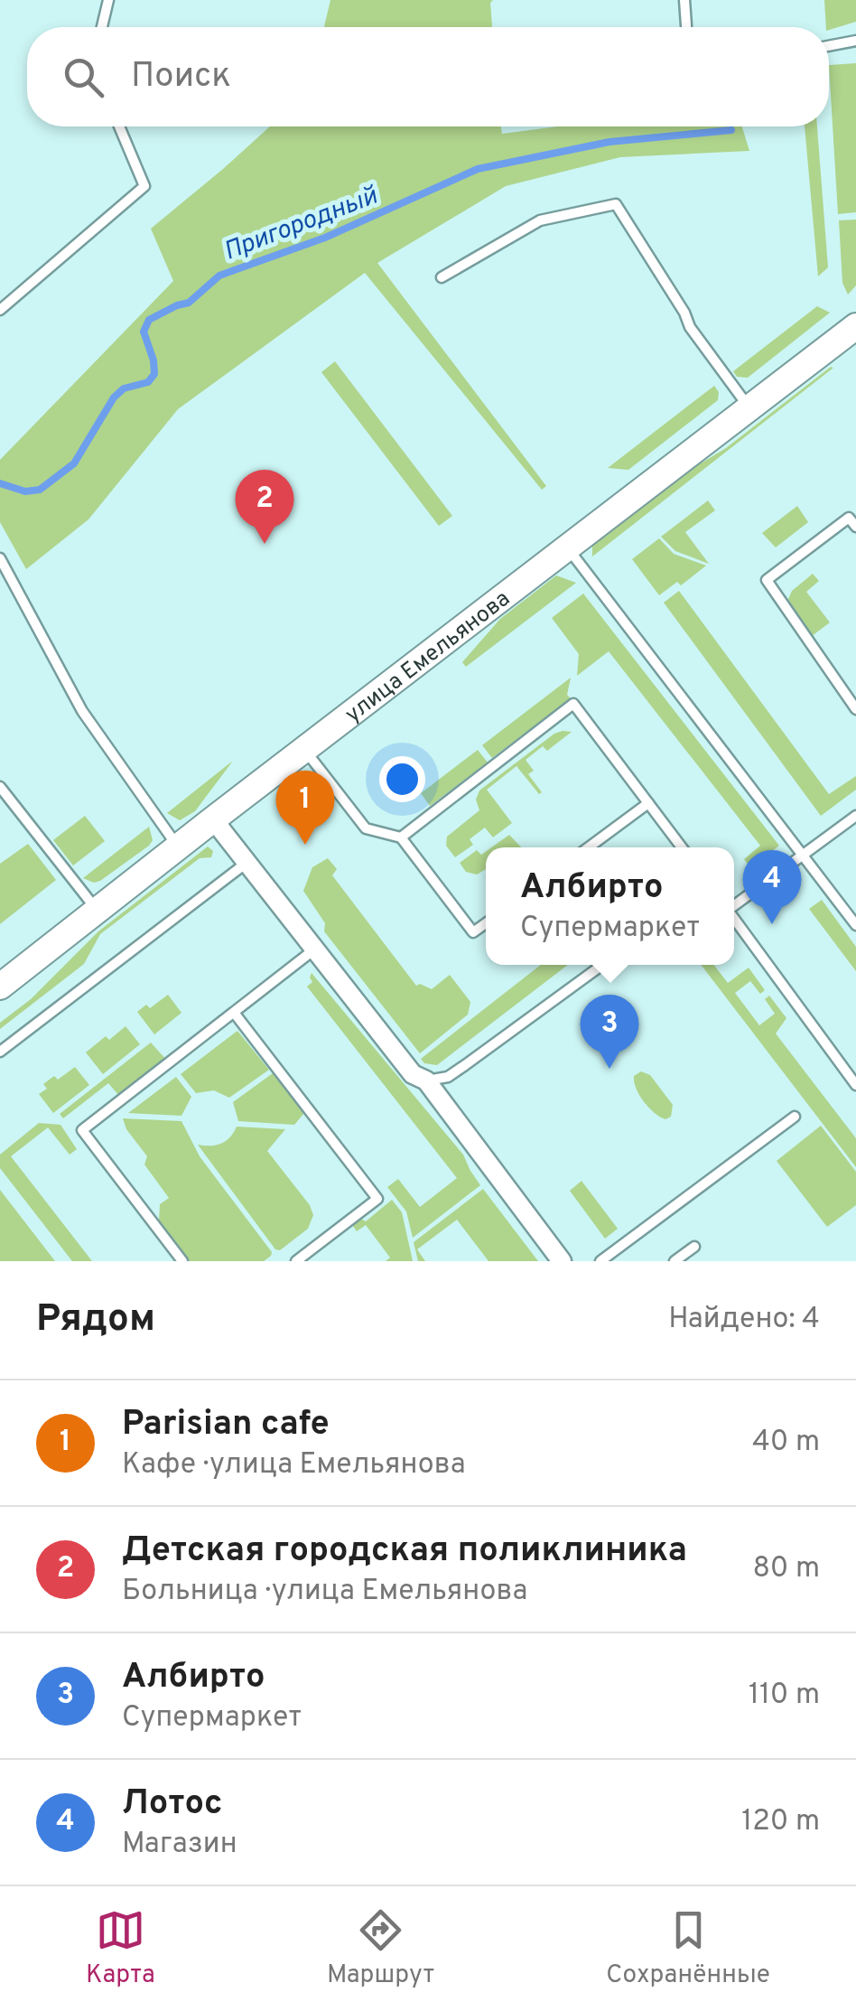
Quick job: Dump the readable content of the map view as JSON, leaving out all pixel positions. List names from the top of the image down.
{
  "streets": {
    "main road": ["улица Емельянова"]
  },
  "water": ["Пригородный"],
  "page": {
    "search": "Поиск",
    "pins": [
      "2",
      "1",
      "4",
      "3"
    ],
    "popup": ["Албирто", "Супермаркет"],
    "heading": ["Рядом", "Найдено: 4"],
    "list": [
      {
        "mark": "1",
        "name": "Parisian cafe",
        "note": "Кафе · улица Емельянова",
        "value": "40 m"
      },
      {
        "mark": "2",
        "name": "Детская городская поликлиника",
        "note": "Больница · улица Емельянова",
        "value": "80 m"
      },
      {
        "mark": "3",
        "name": "Албирто",
        "note": "Супермаркет",
        "value": "110 m"
      },
      {
        "mark": "4",
        "name": "Лотос",
        "note": "Магазин",
        "value": "120 m"
      }
    ],
    "nav": ["Карта", "Маршрут", "Сохранённые"]
  }
}
